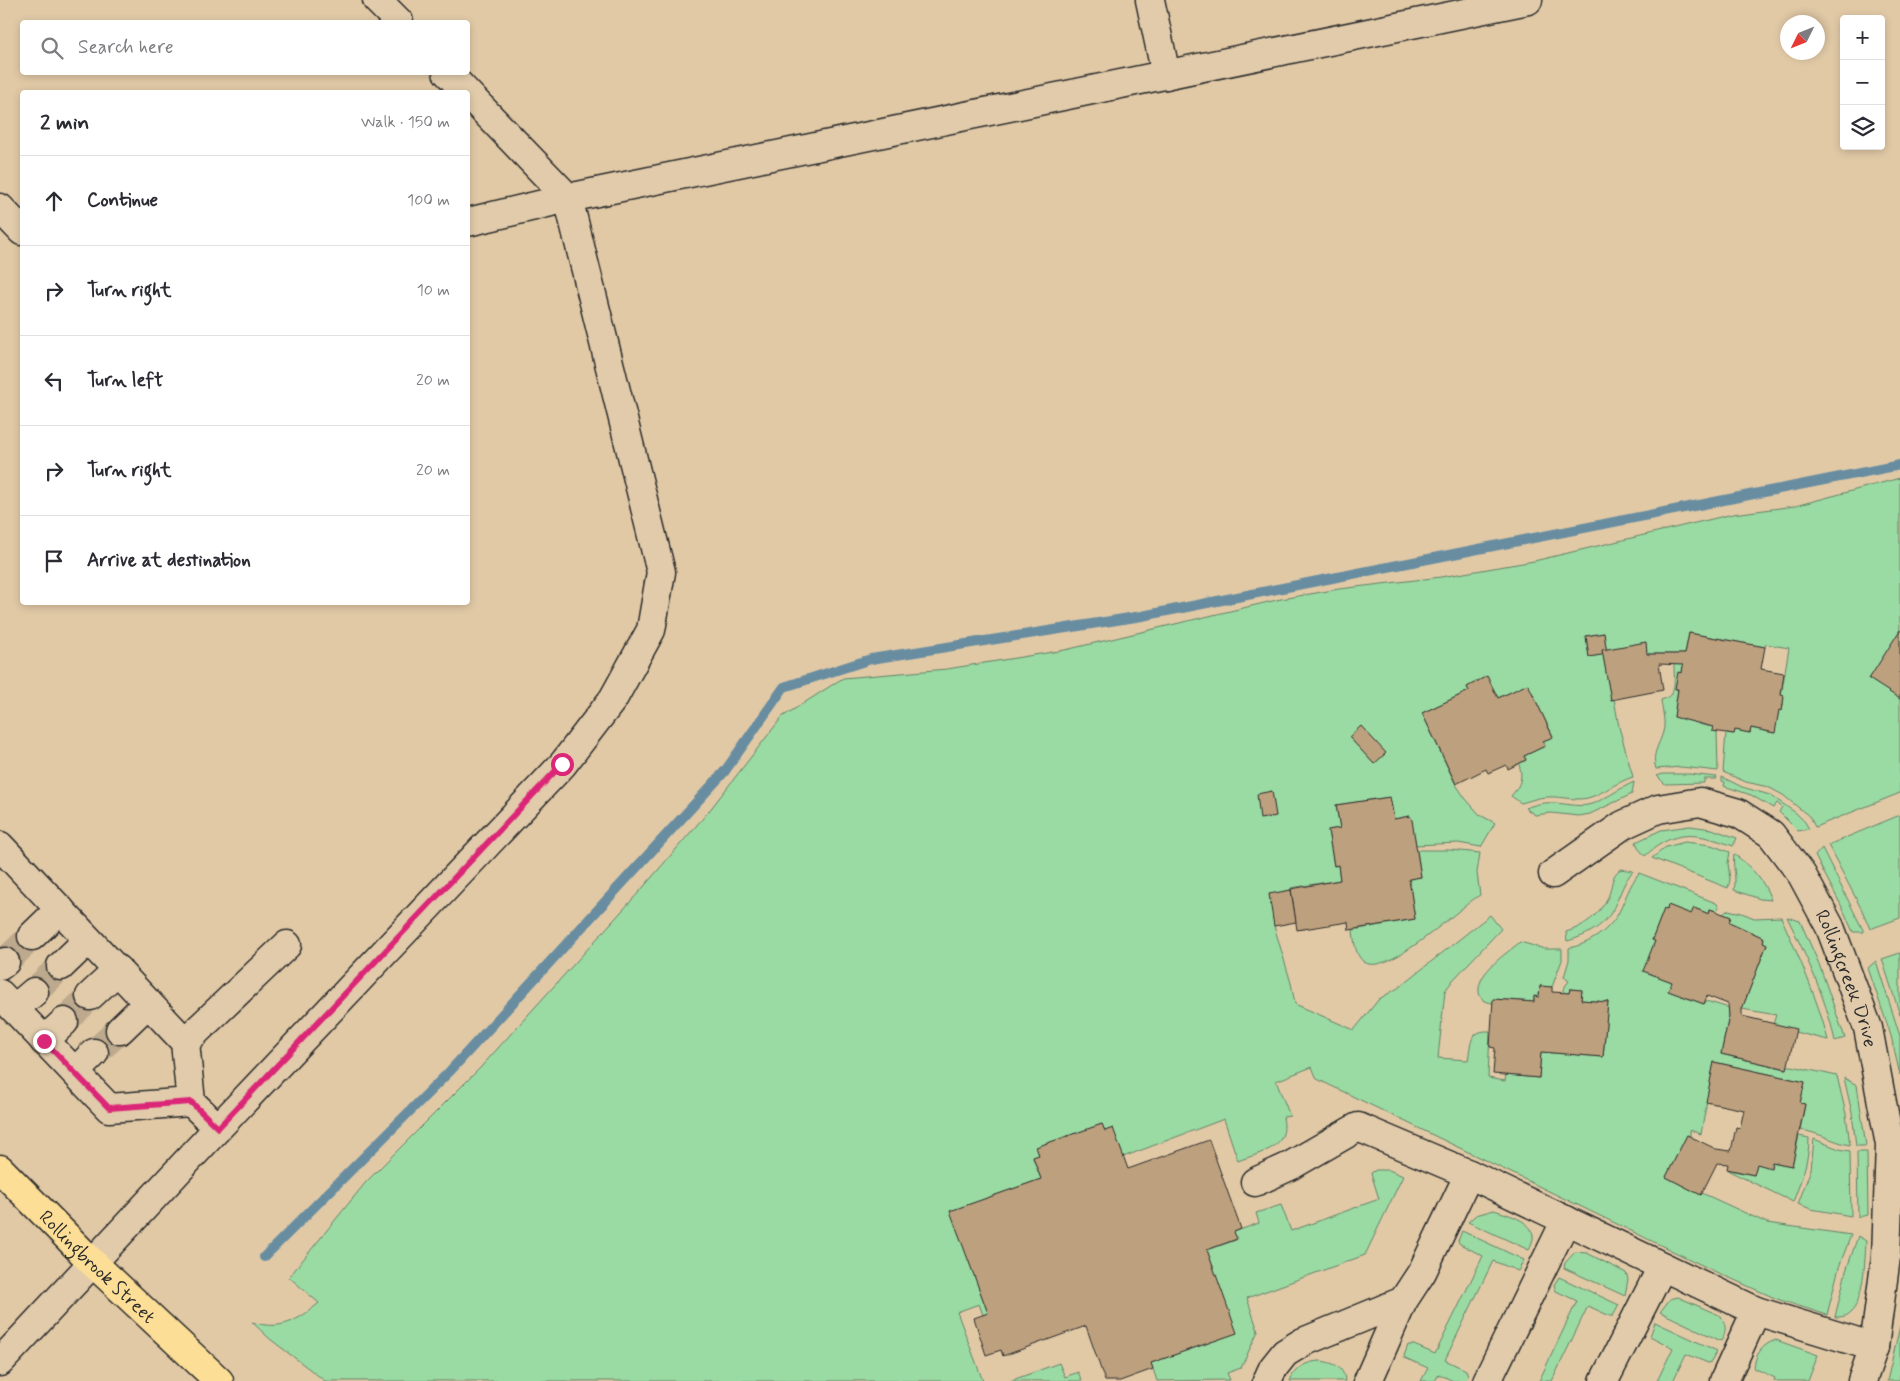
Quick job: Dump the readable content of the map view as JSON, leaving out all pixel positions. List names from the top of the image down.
{
  "streets": {
    "main road": ["Rollingbrook Street"],
    "street": ["Rollingcreek Drive"]
  },
  "north": "bottom left",
  "page": {
    "map_buttons": ["+", "−"],
    "search": "Search here",
    "heading": ["2 min", "Walk · 150 m"],
    "list": [
      ["Continue", "100 m"],
      ["Turn right", "10 m"],
      ["Turn left", "20 m"],
      ["Turn right", "20 m"],
      "Arrive at destination"
    ]
  }
}
